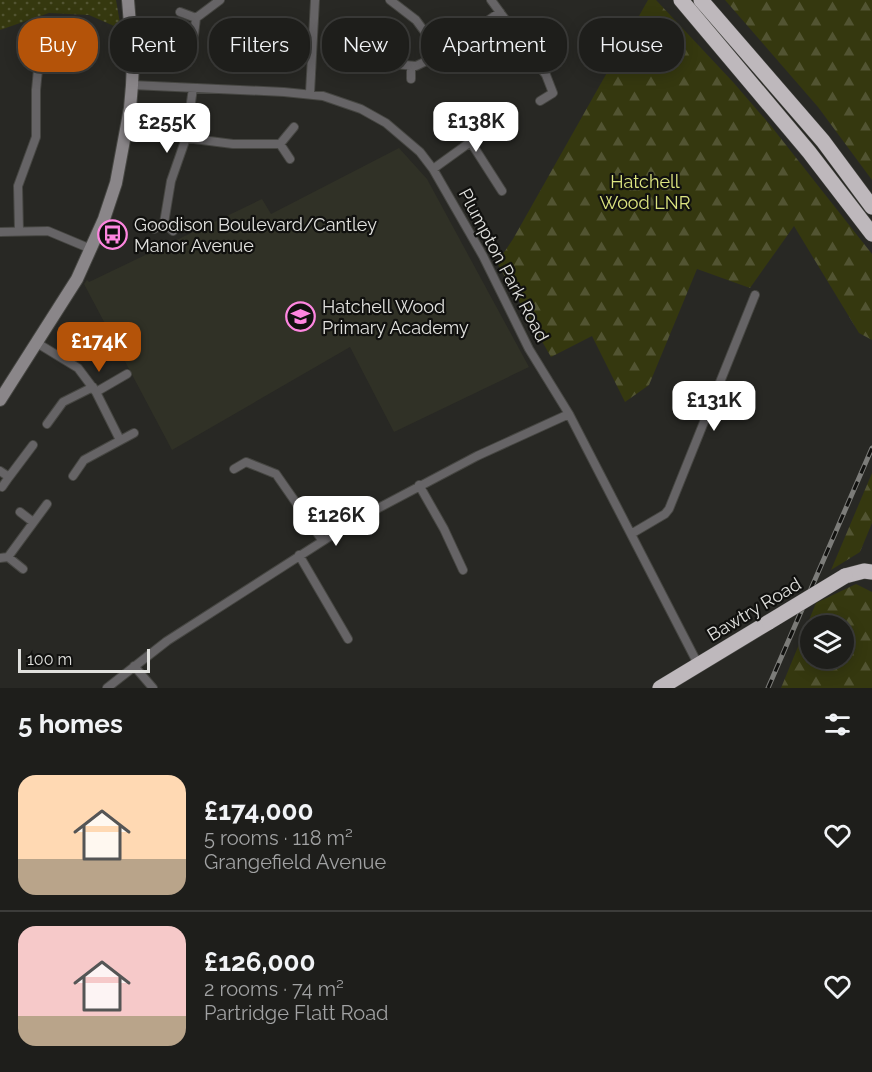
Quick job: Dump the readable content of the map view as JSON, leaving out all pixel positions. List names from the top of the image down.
{
  "streets": {
    "highway": ["Bawtry Road"],
    "street": ["Plumpton Park Road"]
  },
  "crossings": [
    ["Plumpton Park Road", "Bawtry Road"]
  ],
  "parks": ["Hatchell Wood LNR"],
  "places": {
    "bus stop": ["Goodison Boulevard/Cantley Manor Avenue"],
    "school or university": ["Hatchell Wood Primary Academy"]
  },
  "scale_bar": "100 m",
  "page": {
    "chip": [
      "Buy",
      "Rent",
      "Filters",
      "New",
      "Apartment",
      "House"
    ],
    "price": [
      "£138K",
      "£255K",
      "£174K",
      "£131K",
      "£126K"
    ],
    "scale": "100 m",
    "heading": "5 homes",
    "list": [
      {
        "name": "£174,000",
        "note": "5 rooms · 118 m² · Grangefield Avenue"
      },
      {
        "name": "£126,000",
        "note": "2 rooms · 74 m² · Partridge Flatt Road"
      }
    ]
  }
}
